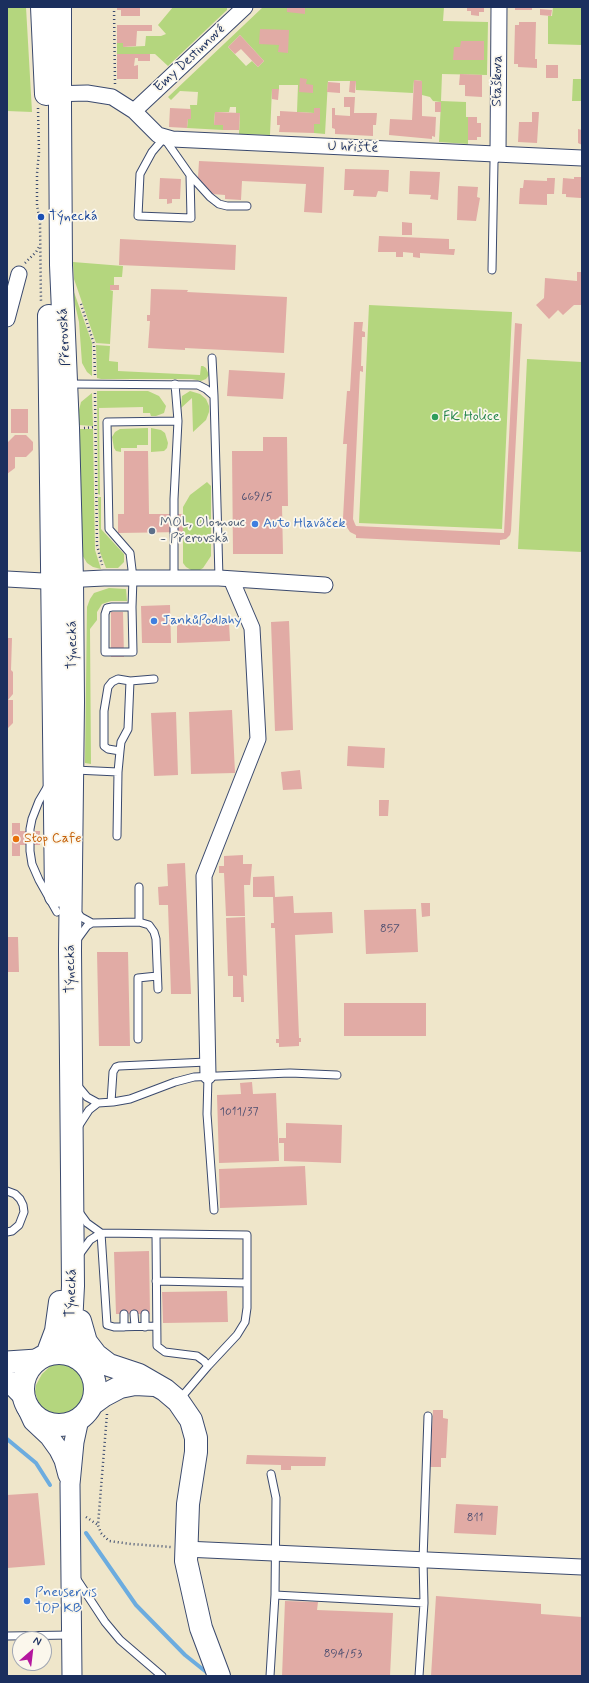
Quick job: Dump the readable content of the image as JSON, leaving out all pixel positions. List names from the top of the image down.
{
  "streets": {
    "main road": ["Přerovská", "Týnecká"],
    "street": ["Emy Destinnové", "Staškova", "U hřiště"]
  },
  "crossings": [
    ["Staškova", "U hřiště"],
    ["Přerovská", "Týnecká"]
  ],
  "places": [
    "Týnecká",
    "FK Holice",
    "Auto Hlaváček",
    "MOL, Olomouc - Přerovská",
    "JankůPodlahy",
    "Stop Cafe",
    "Pneuservis TOP KB"
  ],
  "house_numbers": [
    "669/5",
    "857",
    "1011/37",
    "811",
    "894/53"
  ],
  "north": "top right"
}
